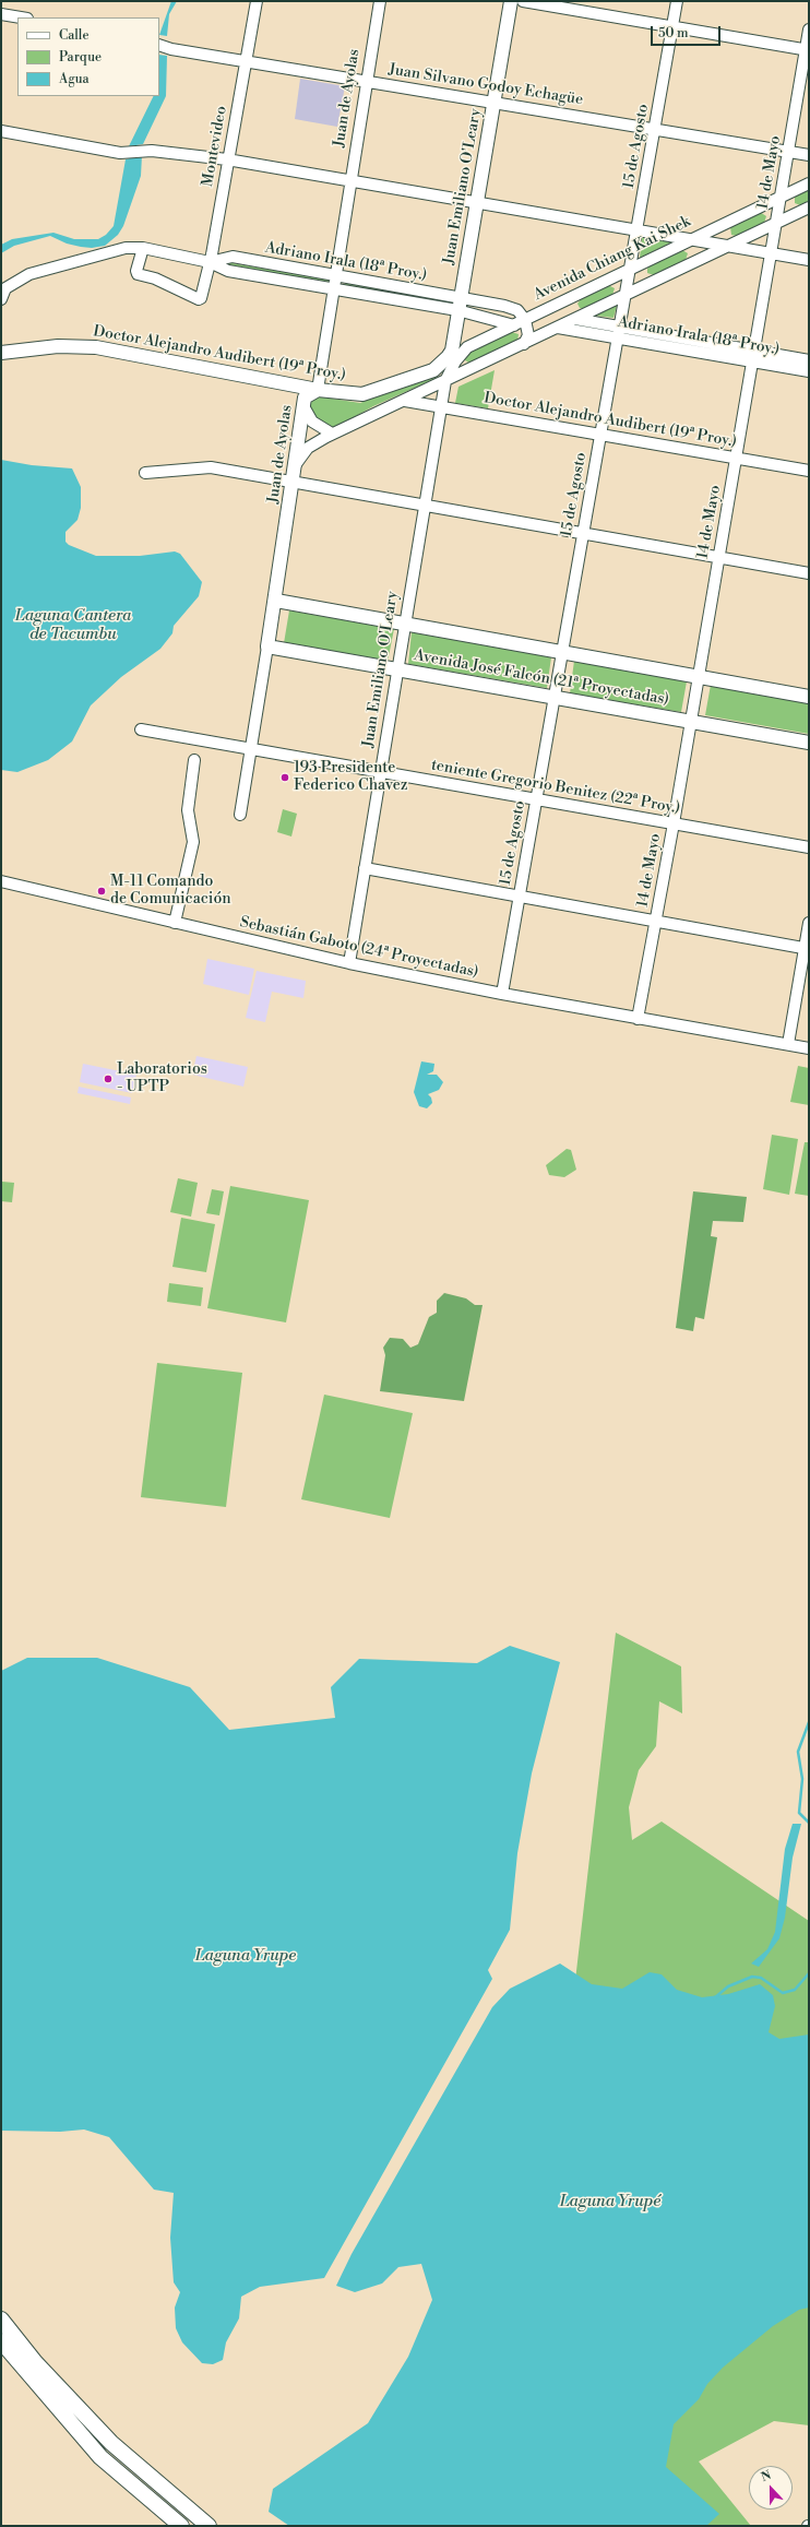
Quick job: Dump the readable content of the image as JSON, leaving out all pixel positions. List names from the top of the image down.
{
  "streets": {
    "main road": [
      "Juan de Ayolas",
      "Juan Emiliano O'Leary",
      "Doctor Alejandro Audibert (19ª Proy.)",
      "Avenida José Falcón (21ª Proyectadas)"
    ],
    "street": [
      "Juan Silvano Godoy Echagüe",
      "Montevideo",
      "15 de Agosto",
      "14 de Mayo",
      "Avenida Chiang Kai Shek",
      "Adriano Irala (18ª Proy.)",
      "teniente Gregorio Benitez (22ª Proy.)",
      "Sebastián Gaboto (24ª Proyectadas)"
    ]
  },
  "crossings": [
    ["Juan Silvano Godoy Echagüe", "Juan de Ayolas"],
    ["Juan Silvano Godoy Echagüe", "Montevideo"],
    ["Juan Silvano Godoy Echagüe", "15 de Agosto"],
    ["Juan Silvano Godoy Echagüe", "14 de Mayo"],
    ["Juan Silvano Godoy Echagüe", "Juan Emiliano O'Leary"],
    ["Juan de Ayolas", "Adriano Irala (18ª Proy.)"],
    ["Juan de Ayolas", "Doctor Alejandro Audibert (19ª Proy.)"],
    ["Juan de Ayolas", "Avenida José Falcón (21ª Proyectadas)"],
    ["Juan de Ayolas", "teniente Gregorio Benitez (22ª Proy.)"],
    ["Montevideo", "Adriano Irala (18ª Proy.)"],
    ["15 de Agosto", "Avenida Chiang Kai Shek"],
    ["15 de Agosto", "Adriano Irala (18ª Proy.)"],
    ["15 de Agosto", "Doctor Alejandro Audibert (19ª Proy.)"],
    ["15 de Agosto", "Avenida José Falcón (21ª Proyectadas)"],
    ["15 de Agosto", "teniente Gregorio Benitez (22ª Proy.)"],
    ["15 de Agosto", "Sebastián Gaboto (24ª Proyectadas)"],
    ["14 de Mayo", "Avenida Chiang Kai Shek"],
    ["14 de Mayo", "Adriano Irala (18ª Proy.)"],
    ["14 de Mayo", "Doctor Alejandro Audibert (19ª Proy.)"],
    ["14 de Mayo", "Avenida José Falcón (21ª Proyectadas)"],
    ["14 de Mayo", "teniente Gregorio Benitez (22ª Proy.)"],
    ["14 de Mayo", "Sebastián Gaboto (24ª Proyectadas)"],
    ["Juan Emiliano O'Leary", "Avenida Chiang Kai Shek"],
    ["Juan Emiliano O'Leary", "Adriano Irala (18ª Proy.)"],
    ["Juan Emiliano O'Leary", "Doctor Alejandro Audibert (19ª Proy.)"],
    ["Juan Emiliano O'Leary", "Avenida José Falcón (21ª Proyectadas)"],
    ["Juan Emiliano O'Leary", "teniente Gregorio Benitez (22ª Proy.)"],
    ["Juan Emiliano O'Leary", "Sebastián Gaboto (24ª Proyectadas)"],
    ["Avenida Chiang Kai Shek", "Adriano Irala (18ª Proy.)"]
  ],
  "water": ["Laguna Cantera de Tacumbu", "Laguna Yrupe", "Laguna Yrupé"],
  "places": ["193 Presidente Federico Chavez", "M-11 Comando de Comunicación", "Laboratorios - UPTP"],
  "legend": ["Calle", "Parque", "Agua"],
  "scale_bar": "50 m",
  "north": "top"
}
